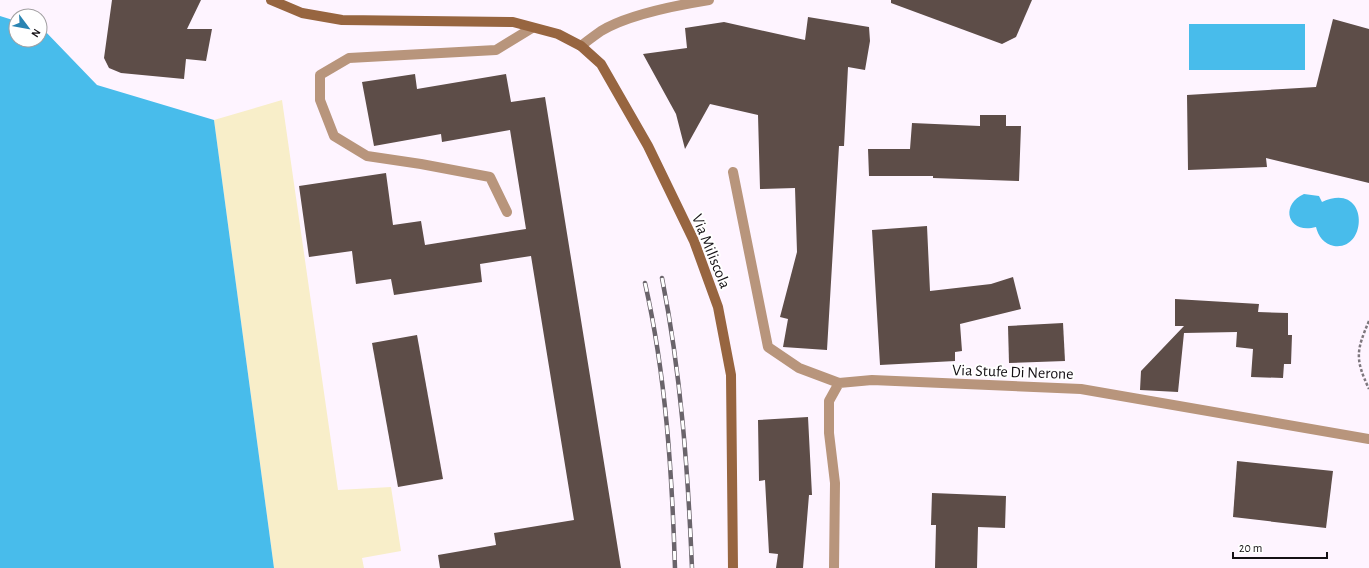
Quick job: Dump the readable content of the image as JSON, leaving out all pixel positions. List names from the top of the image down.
{
  "streets": {
    "main road": ["Via Miliscola"],
    "street": ["Via Stufe Di Nerone"]
  },
  "scale_bar": "20 m",
  "north": "bottom right"
}
